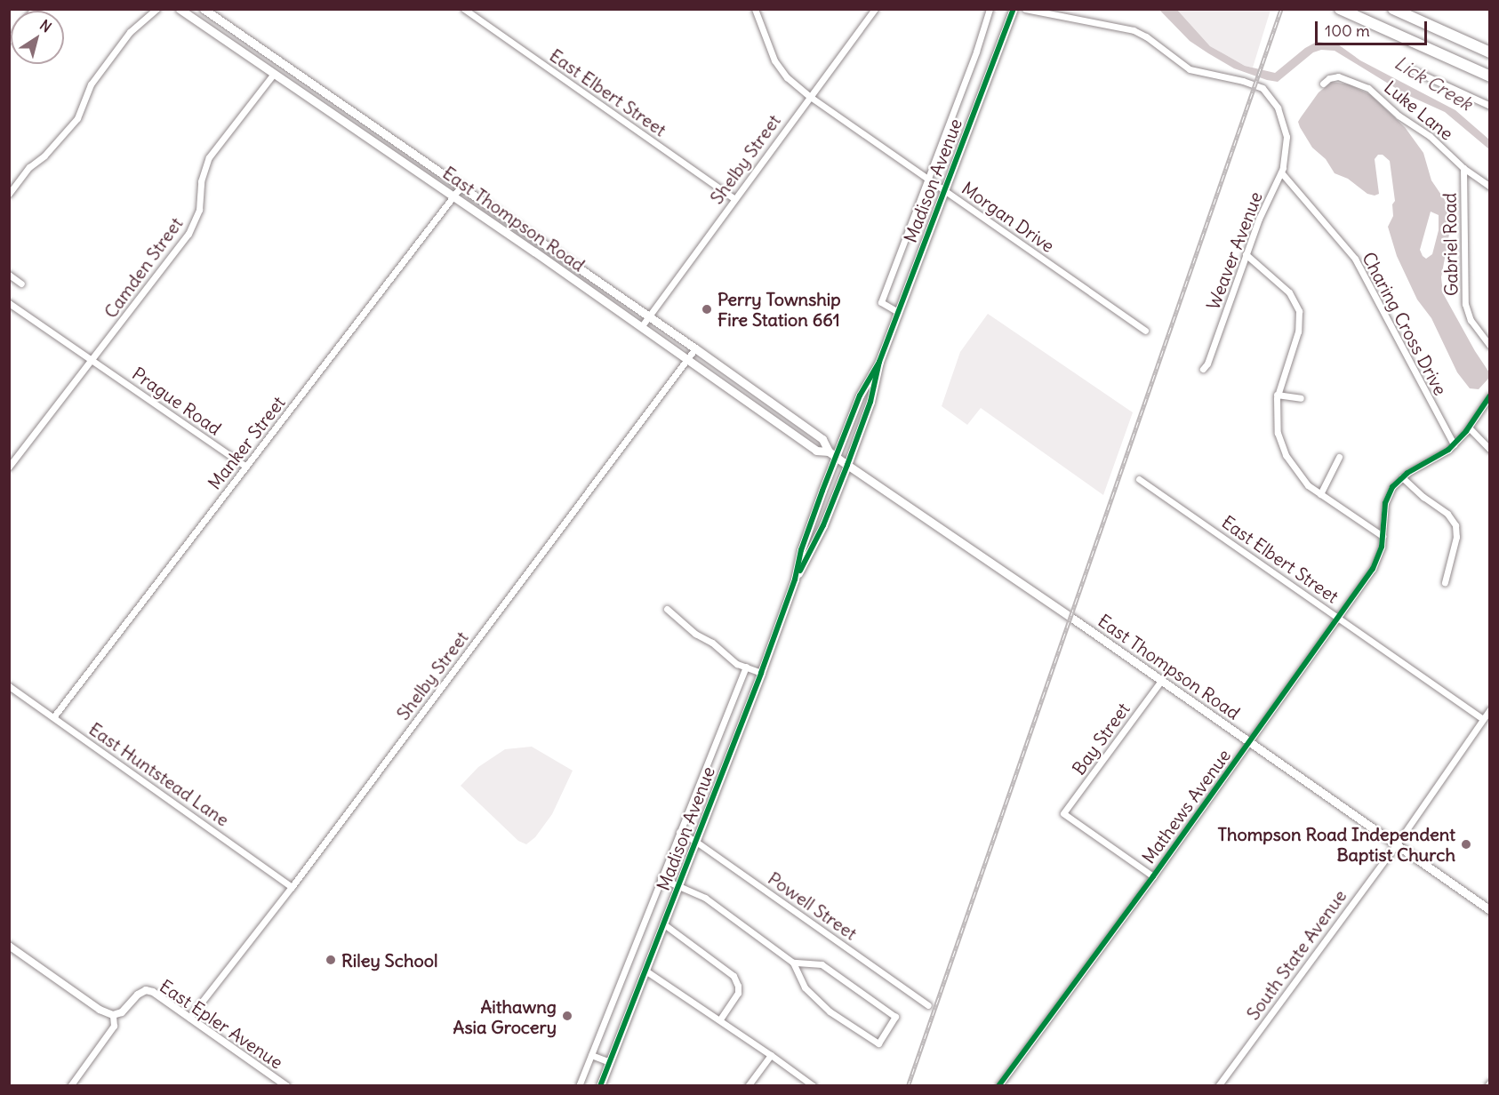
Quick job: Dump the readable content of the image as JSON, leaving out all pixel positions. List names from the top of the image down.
{
  "streets": {
    "main road": ["Madison Avenue", "East Thompson Road"],
    "street": [
      "East Elbert Street",
      "Luke Lane",
      "Shelby Street",
      "Morgan Drive",
      "Gabriel Road",
      "Weaver Avenue",
      "Camden Street",
      "Charing Cross Drive",
      "Prague Road",
      "Manker Street",
      "Bay Street",
      "East Huntstead Lane",
      "Mathews Avenue",
      "Powell Street",
      "South State Avenue",
      "East Epler Avenue"
    ]
  },
  "crossings": [
    ["East Elbert Street", "Shelby Street"],
    ["East Elbert Street", "Mathews Avenue"],
    ["East Elbert Street", "South State Avenue"],
    ["Luke Lane", "Gabriel Road"],
    ["Shelby Street", "Morgan Drive"],
    ["Shelby Street", "East Thompson Road"],
    ["Shelby Street", "East Huntstead Lane"],
    ["Shelby Street", "East Epler Avenue"],
    ["Madison Avenue", "Morgan Drive"],
    ["Madison Avenue", "East Thompson Road"],
    ["Madison Avenue", "Powell Street"],
    ["East Thompson Road", "Camden Street"],
    ["East Thompson Road", "Manker Street"],
    ["East Thompson Road", "Bay Street"],
    ["East Thompson Road", "Mathews Avenue"],
    ["East Thompson Road", "South State Avenue"],
    ["Weaver Avenue", "Charing Cross Drive"],
    ["Camden Street", "Prague Road"],
    ["Prague Road", "Manker Street"],
    ["Manker Street", "East Huntstead Lane"],
    ["Bay Street", "Mathews Avenue"]
  ],
  "water": ["Lick Creek"],
  "places": [
    "Perry Township Fire Station 661",
    "Thompson Road Independent Baptist Church",
    "Riley School",
    "Aithawng Asia Grocery"
  ],
  "scale_bar": "100 m",
  "north": "top right"
}
